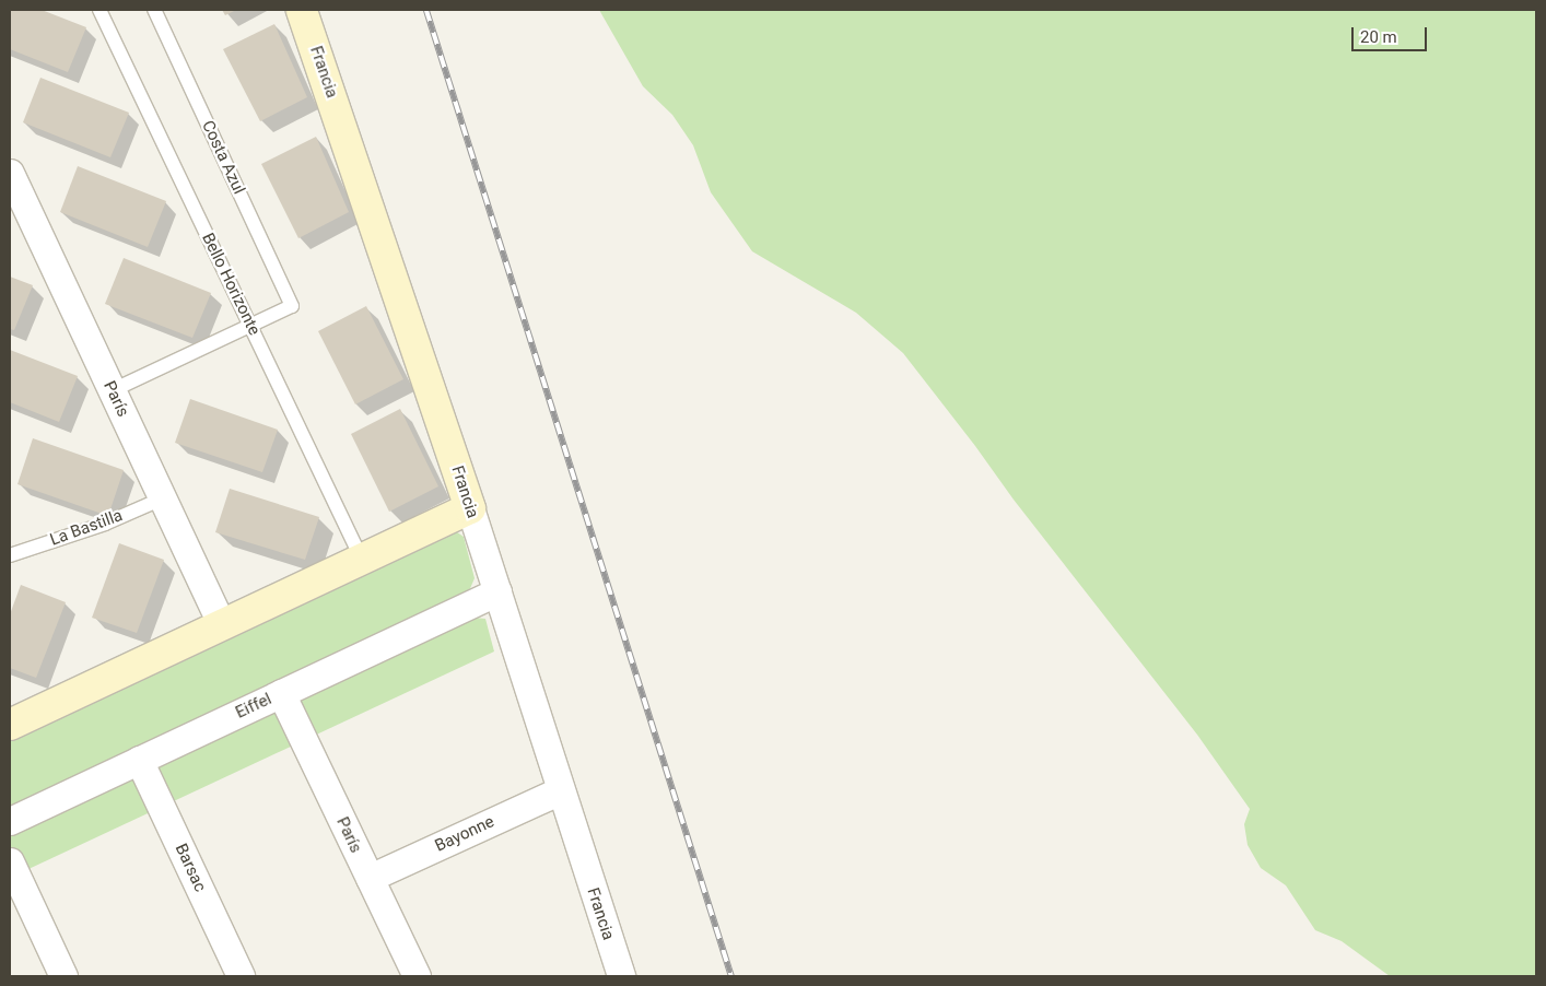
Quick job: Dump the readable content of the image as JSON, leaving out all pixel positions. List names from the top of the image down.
{
  "streets": {
    "street": [
      "Francia",
      "París",
      "Eiffel",
      "Bayonne",
      "Barsac"
    ],
    "lane": ["Costa Azul", "Bello Horizonte", "La Bastilla"]
  },
  "crossings": [
    ["Francia", "Eiffel"],
    ["Francia", "Bayonne"],
    ["Costa Azul", "Bello Horizonte"],
    ["París", "La Bastilla"],
    ["París", "Eiffel"],
    ["París", "Bayonne"],
    ["Eiffel", "Barsac"]
  ],
  "scale_bar": "20 m"
}
